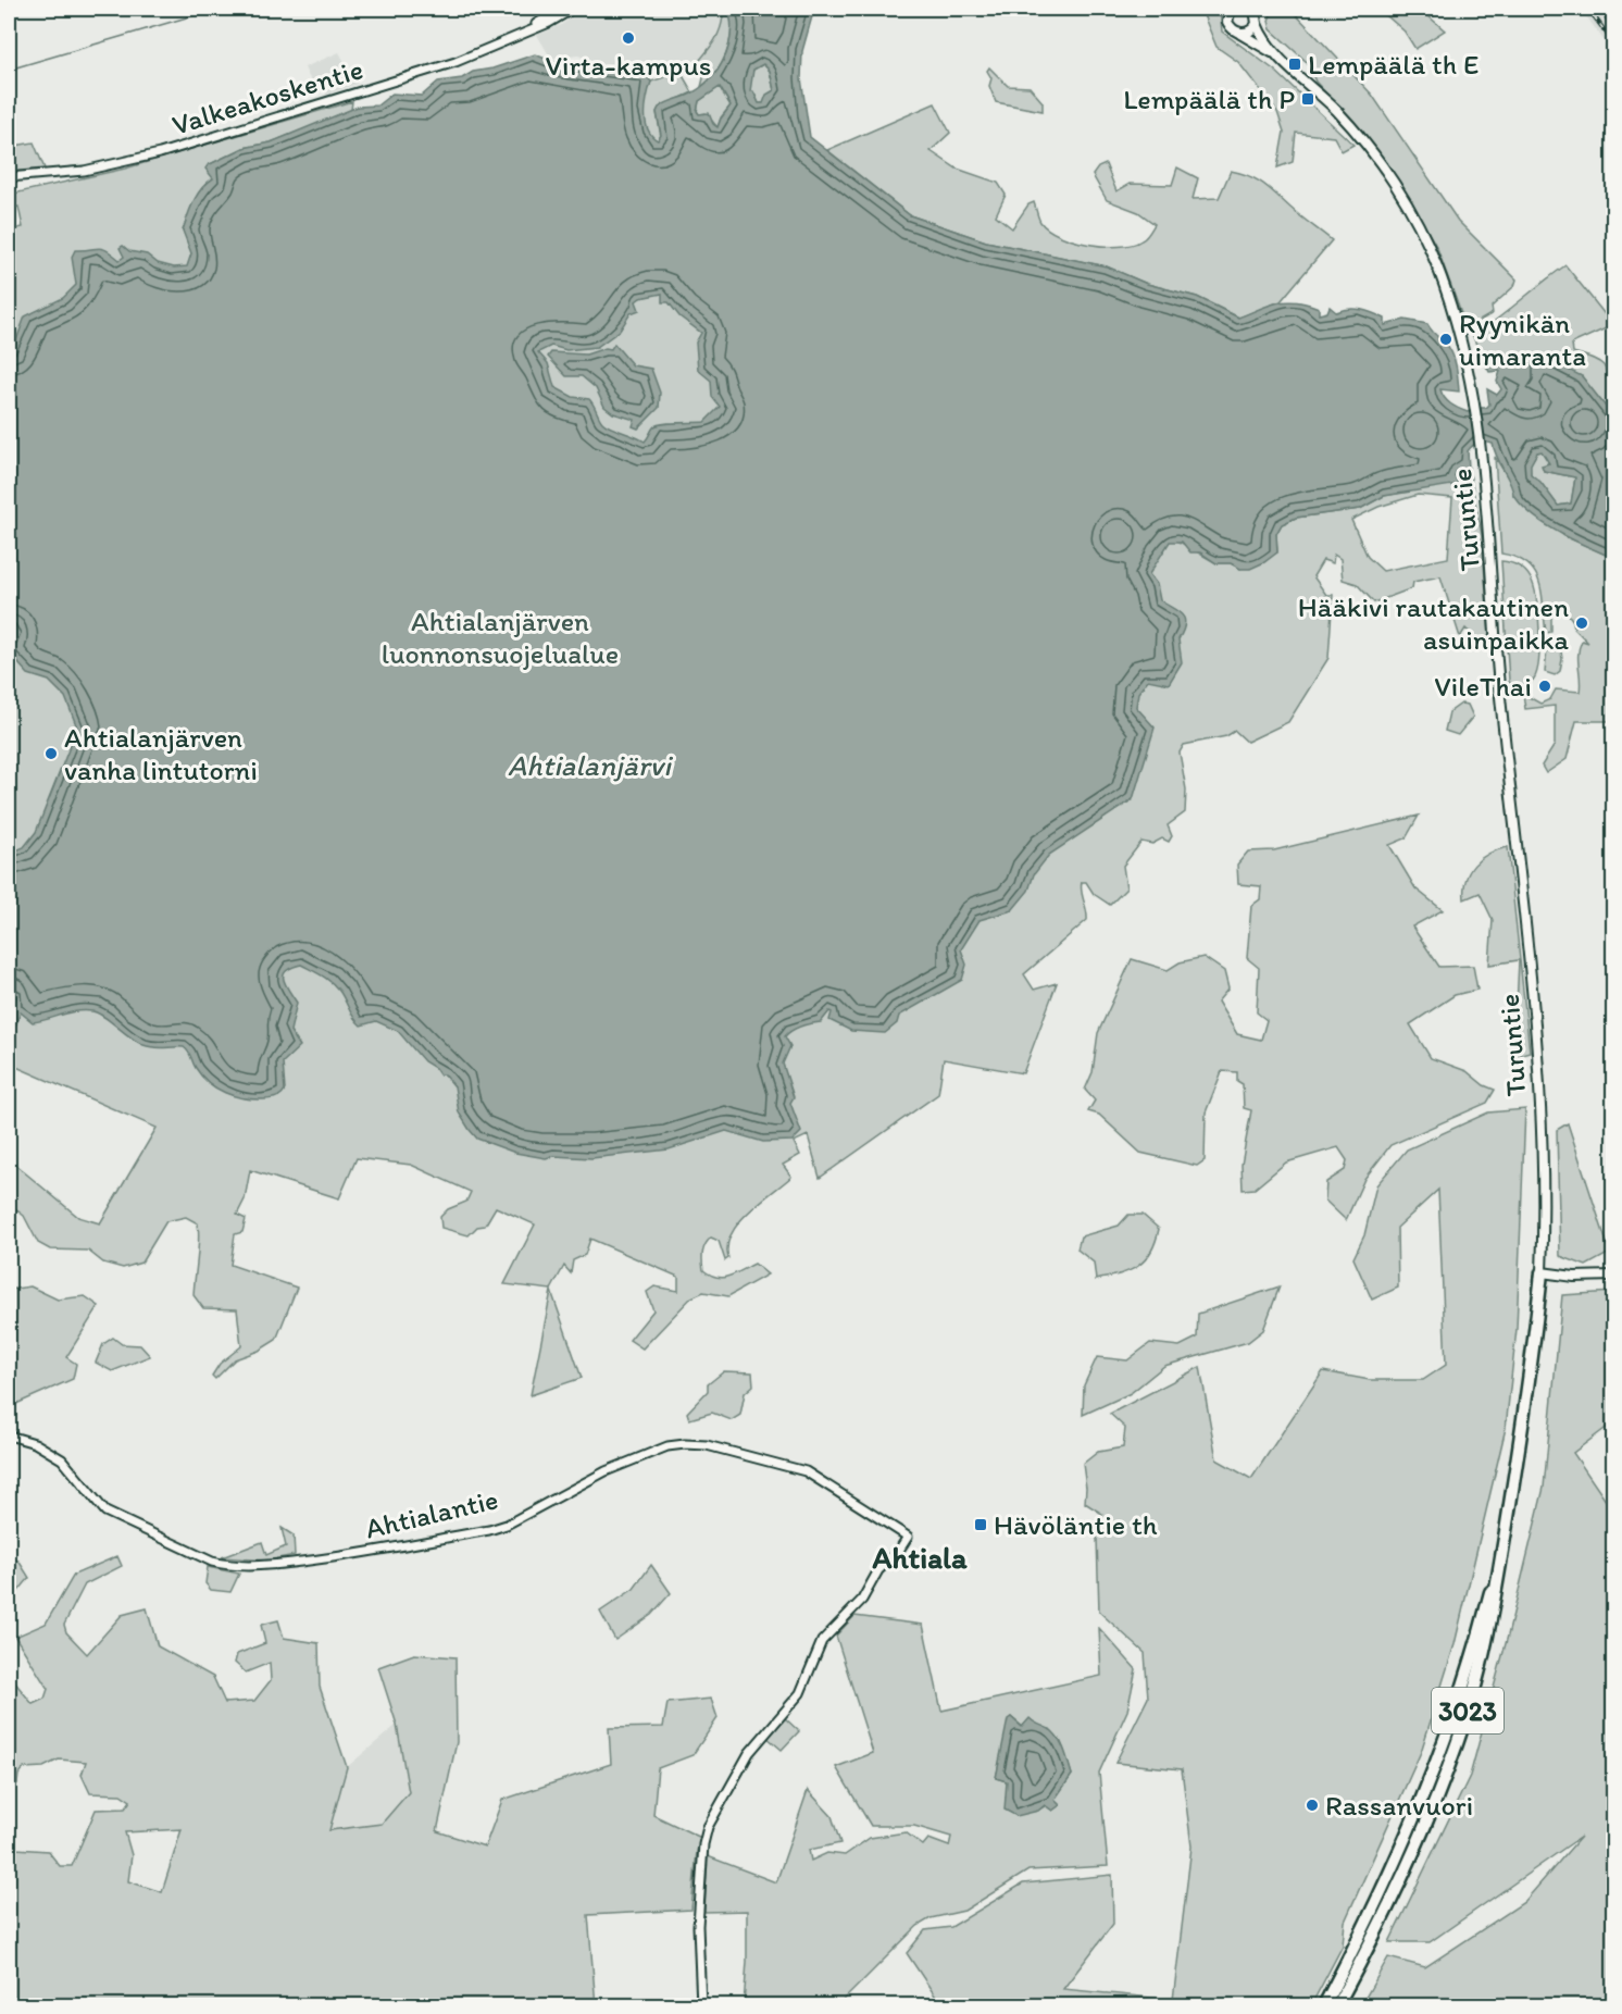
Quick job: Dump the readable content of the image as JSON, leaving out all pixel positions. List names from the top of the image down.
{
  "streets": {
    "highway": ["3023"],
    "main road": ["Turuntie"],
    "street": ["Valkeakoskentie", "Ahtialantie"]
  },
  "crossings": [
    ["Turuntie", "3023"]
  ],
  "districts": ["Ahtiala"],
  "water": ["Ahtialanjärvi"],
  "parks": ["Ahtialanjärven luonnonsuojelualue"],
  "places": {
    "other": [
      "Virta-kampus",
      "Ryynikän uimaranta",
      "Hääkivi rautakautinen asuinpaikka",
      "VileThai",
      "Ahtialanjärven vanha lintutorni",
      "Rassanvuori"
    ],
    "transit": ["Lempäälä th E", "Lempäälä th P", "Hävöläntie th"]
  }
}
